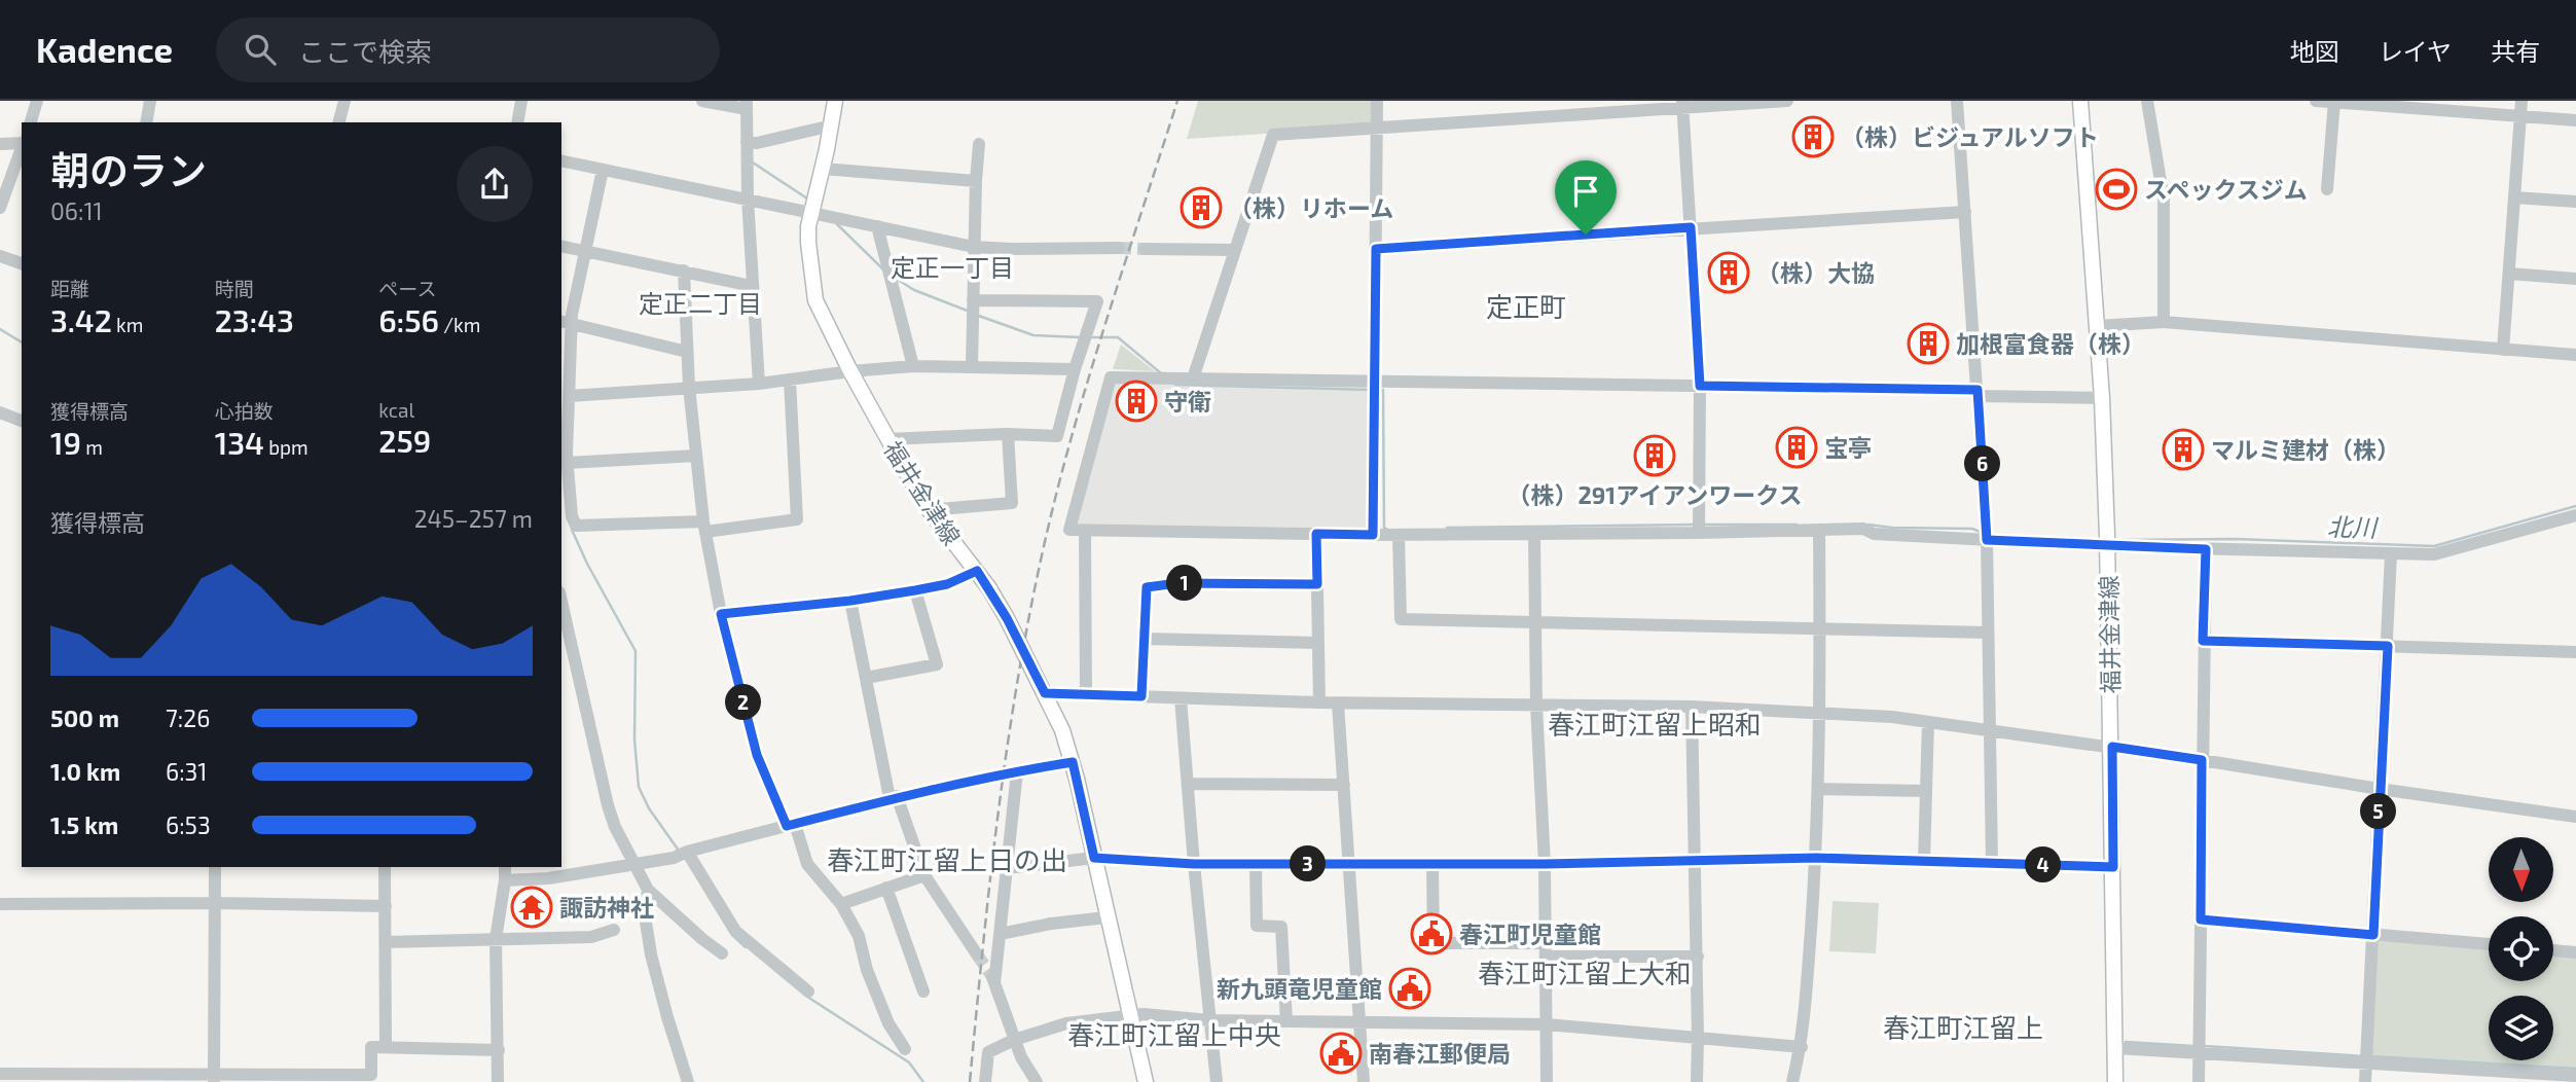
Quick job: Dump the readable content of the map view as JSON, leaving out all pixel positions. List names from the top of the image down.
{
  "streets": {
    "main road": ["福井金津線"]
  },
  "districts": [
    "定正一丁目",
    "定正二丁目",
    "定正町",
    "春江町江留上昭和",
    "春江町江留上日の出",
    "春江町江留上大和",
    "春江町江留上",
    "春江町江留上中央"
  ],
  "water": ["北川"],
  "places": {
    "building": [
      "（株）ビジュアルソフト",
      "（株）リホーム",
      "（株）大協",
      "加根富食器（株）",
      "守衛",
      "宝亭",
      "マルミ建材（株）",
      "（株）291アイアンワークス"
    ],
    "sports": ["スペックスジム"],
    "temple": ["諏訪神社"],
    "public building": ["春江町児童館", "新九頭竜児童館", "南春江郵便局"]
  },
  "north": "bottom",
  "page": {
    "header": "Kadence",
    "search": "ここで検索",
    "nav": ["地図", "レイヤ", "共有"],
    "heading": ["朝のラン", "06:11"],
    "stats": [
      ["距離", "3.42 km"],
      ["時間", "23:43"],
      ["ペース", "6:56 /km"],
      ["獲得標高", "19 m"],
      ["心拍数", "134 bpm"],
      ["kcal", "259"]
    ],
    "pins": [
      "6",
      "1",
      "2",
      "5",
      "3",
      "4"
    ],
    "chart": ["獲得標高", "245–257 m"],
    "list": [
      {
        "name": "500 m",
        "note": "7:26"
      },
      {
        "name": "1.0 km",
        "note": "6:31"
      },
      {
        "name": "1.5 km",
        "note": "6:53"
      }
    ]
  }
}
